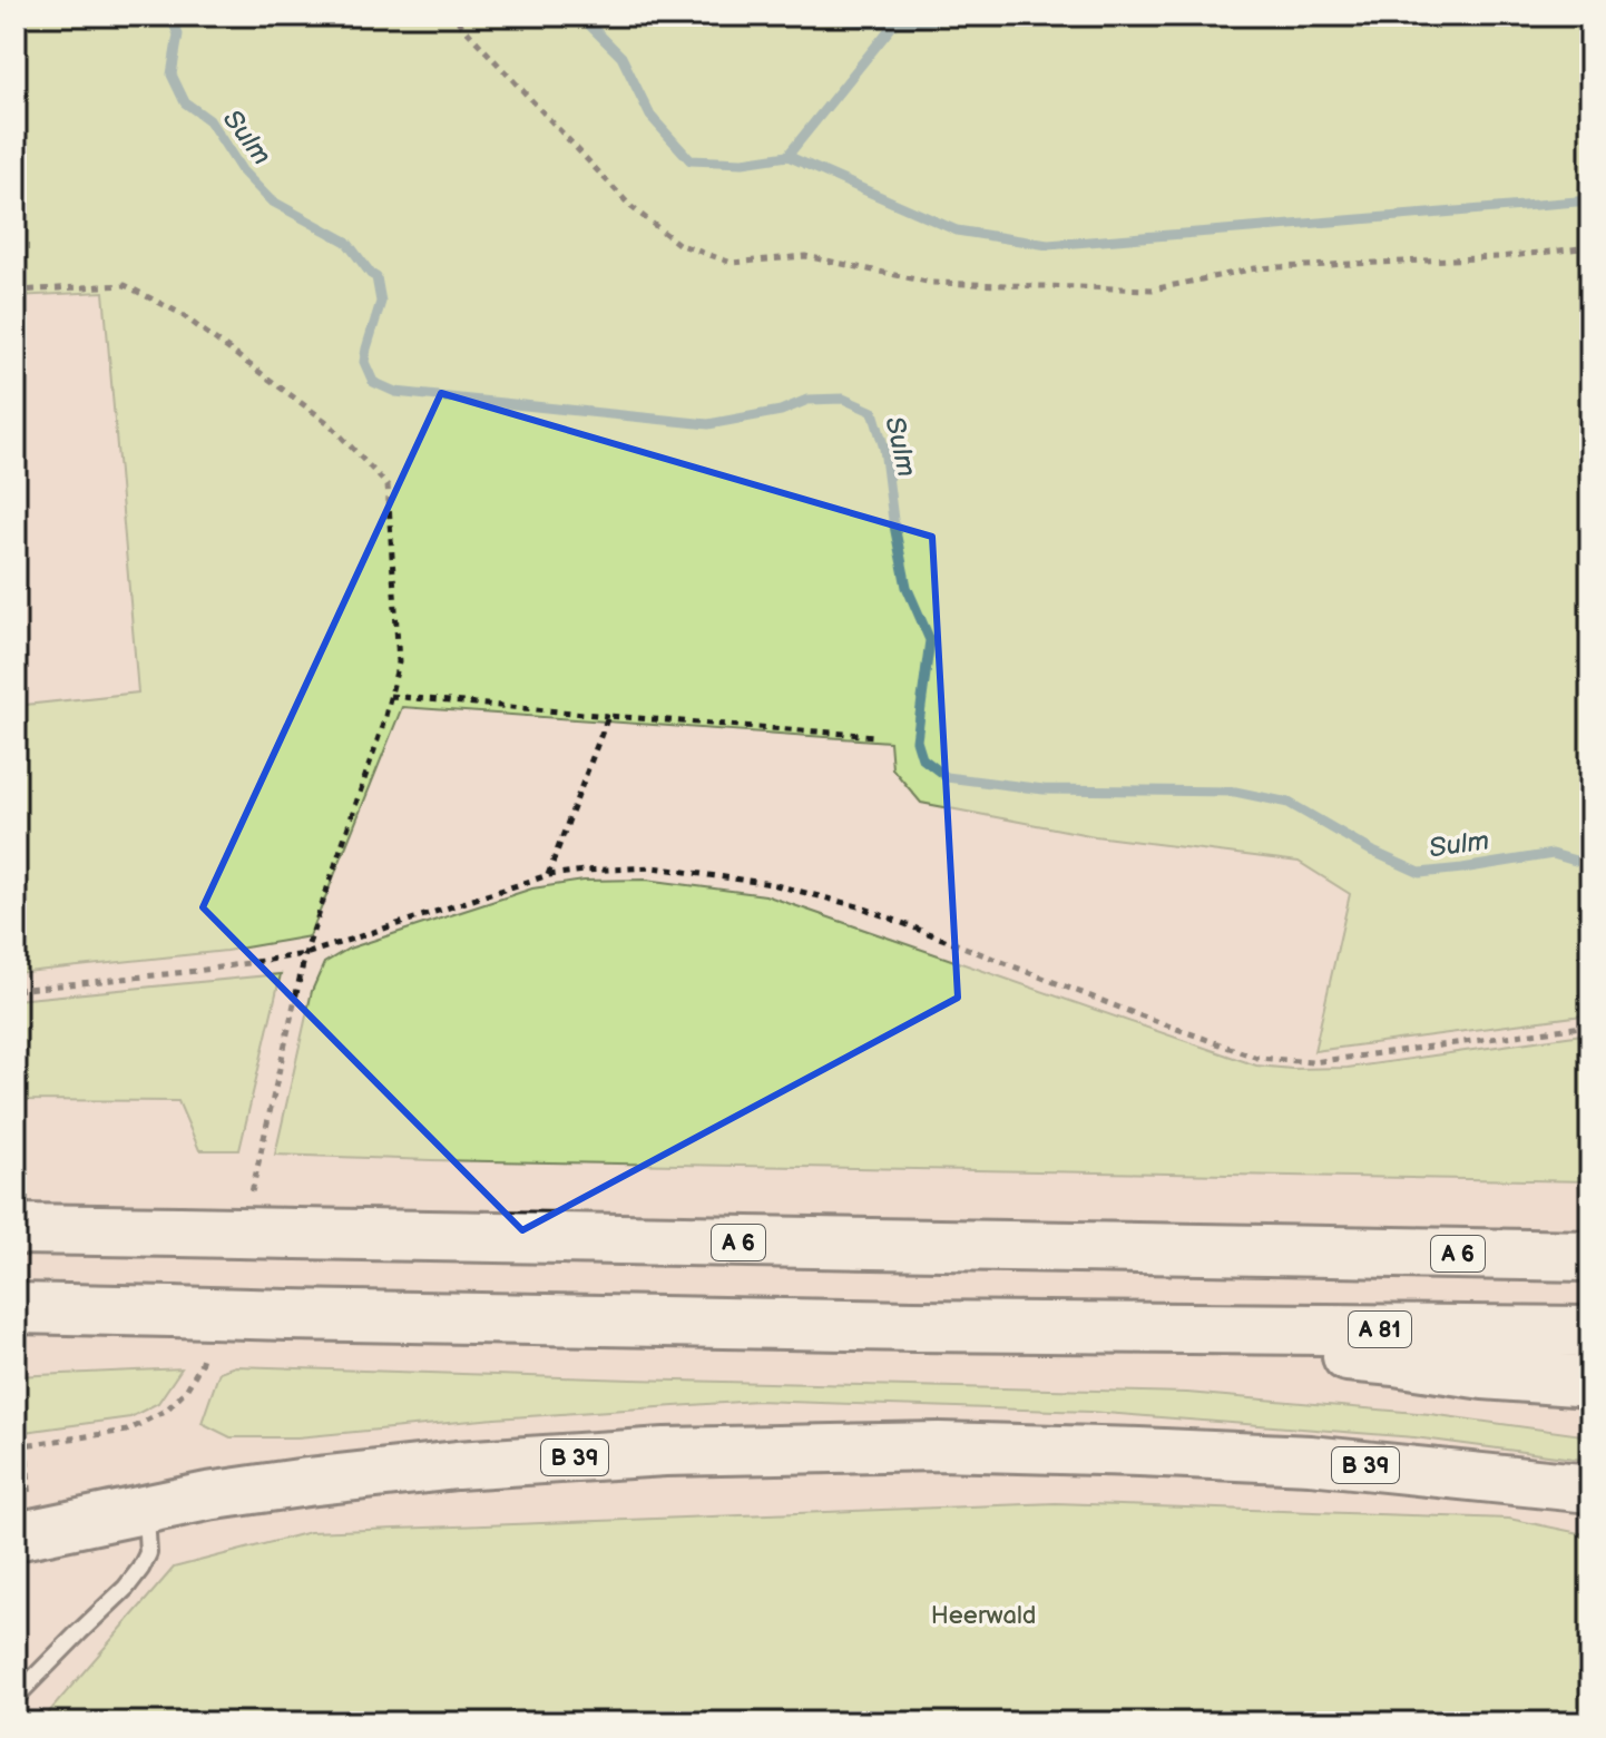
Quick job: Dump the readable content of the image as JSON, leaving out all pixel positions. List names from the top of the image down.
{
  "streets": {
    "highway": ["A 6", "A 81"],
    "main road": ["B 39"]
  },
  "water": ["Sulm"],
  "parks": ["Heerwald"]
}
